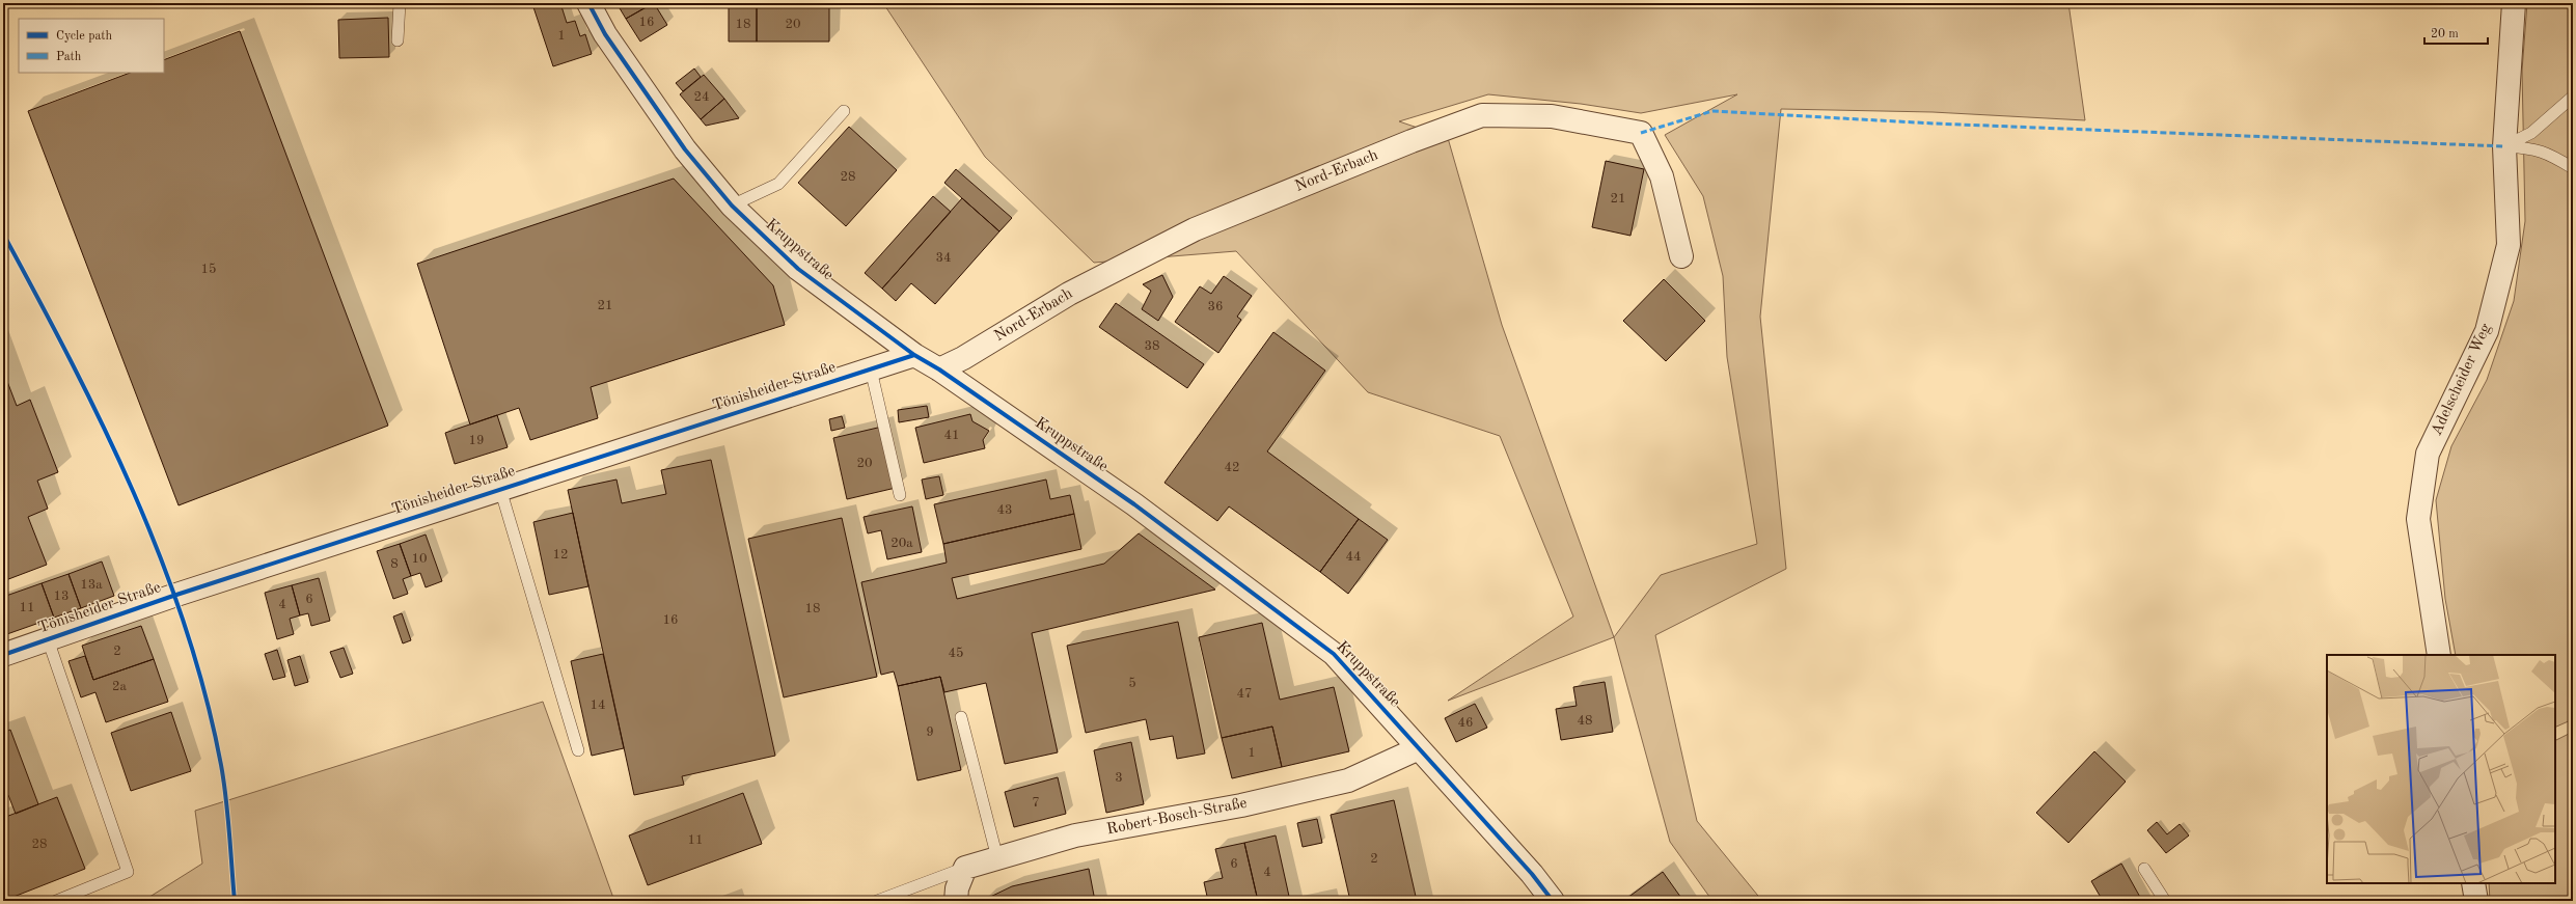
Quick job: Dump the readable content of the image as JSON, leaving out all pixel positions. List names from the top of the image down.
{
  "streets": {
    "street": [
      "Nord-Erbach",
      "Kruppstraße",
      "Adelscheider Weg",
      "Tönisheider Straße",
      "Robert-Bosch-Straße"
    ]
  },
  "crossings": [
    ["Nord-Erbach", "Kruppstraße"],
    ["Kruppstraße", "Tönisheider Straße"],
    ["Kruppstraße", "Robert-Bosch-Straße"]
  ],
  "house_numbers": [
    "16",
    "18",
    "20",
    "1",
    "24",
    "28",
    "21",
    "34",
    "15",
    "21",
    "36",
    "38",
    "41",
    "19",
    "20",
    "42",
    "43",
    "20a",
    "12",
    "44",
    "10",
    "8",
    "13a",
    "13",
    "6",
    "4",
    "11",
    "18",
    "16",
    "2",
    "45",
    "5",
    "2a",
    "47",
    "14",
    "48",
    "46",
    "9",
    "1",
    "3",
    "7",
    "11",
    "28",
    "2",
    "6",
    "4"
  ],
  "legend": ["Cycle path", "Path"],
  "scale_bar": "20 m"
}
